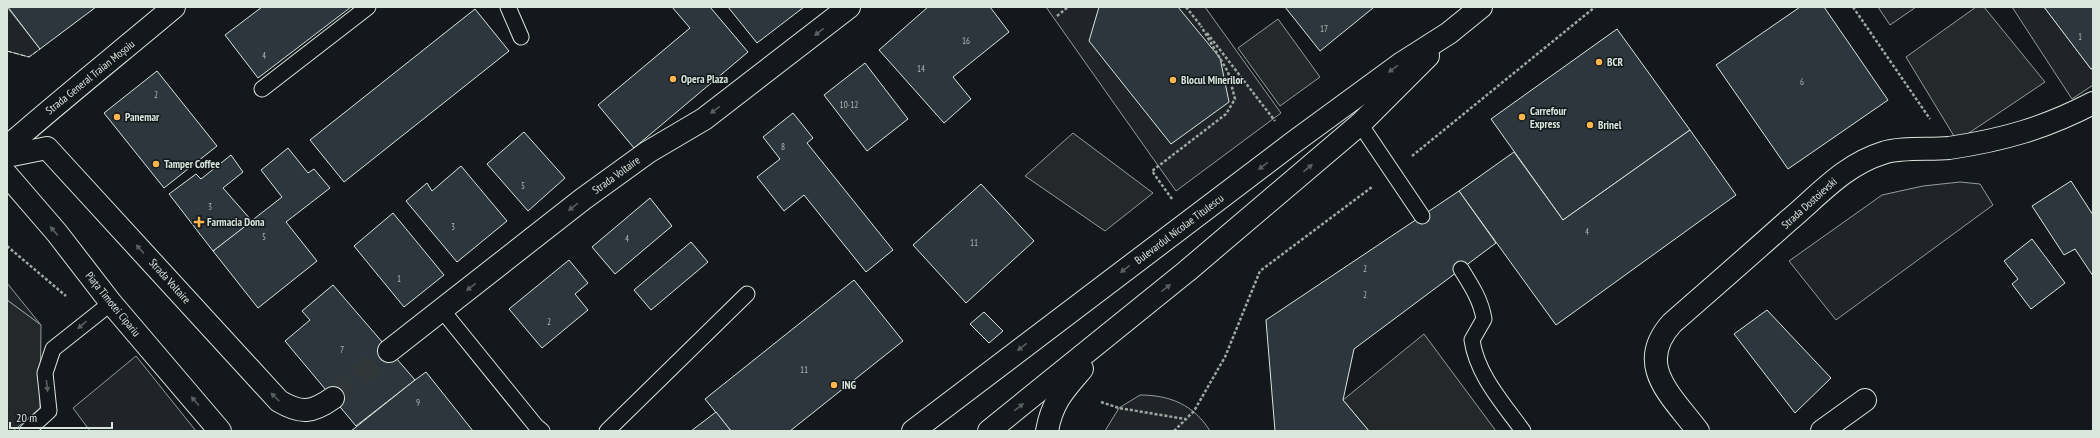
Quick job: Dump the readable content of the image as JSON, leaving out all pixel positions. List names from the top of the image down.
{
  "streets": {
    "street": [
      "Strada General Traian Moșoiu",
      "Strada Voltaire",
      "Strada Dostoievski",
      "Bulevardul Nicolae Titulescu",
      "Piața Timotei Cipariu"
    ]
  },
  "one_way": ["Piața Timotei Cipariu"],
  "places": {
    "other": [
      "BCR",
      "Opera Plaza",
      "Blocul Minerilor",
      "Panemar",
      "Carrefour Express",
      "Brinel",
      "Tamper Coffee",
      "ING"
    ],
    "health": ["Farmacia Dona"]
  },
  "house_numbers": [
    "17",
    "1",
    "16",
    "4",
    "14",
    "6",
    "2",
    "10-12",
    "8",
    "5",
    "3",
    "3",
    "4",
    "5",
    "4",
    "11",
    "2",
    "1",
    "2",
    "2",
    "7",
    "11",
    "9"
  ],
  "scale_bar": "20 m"
}
